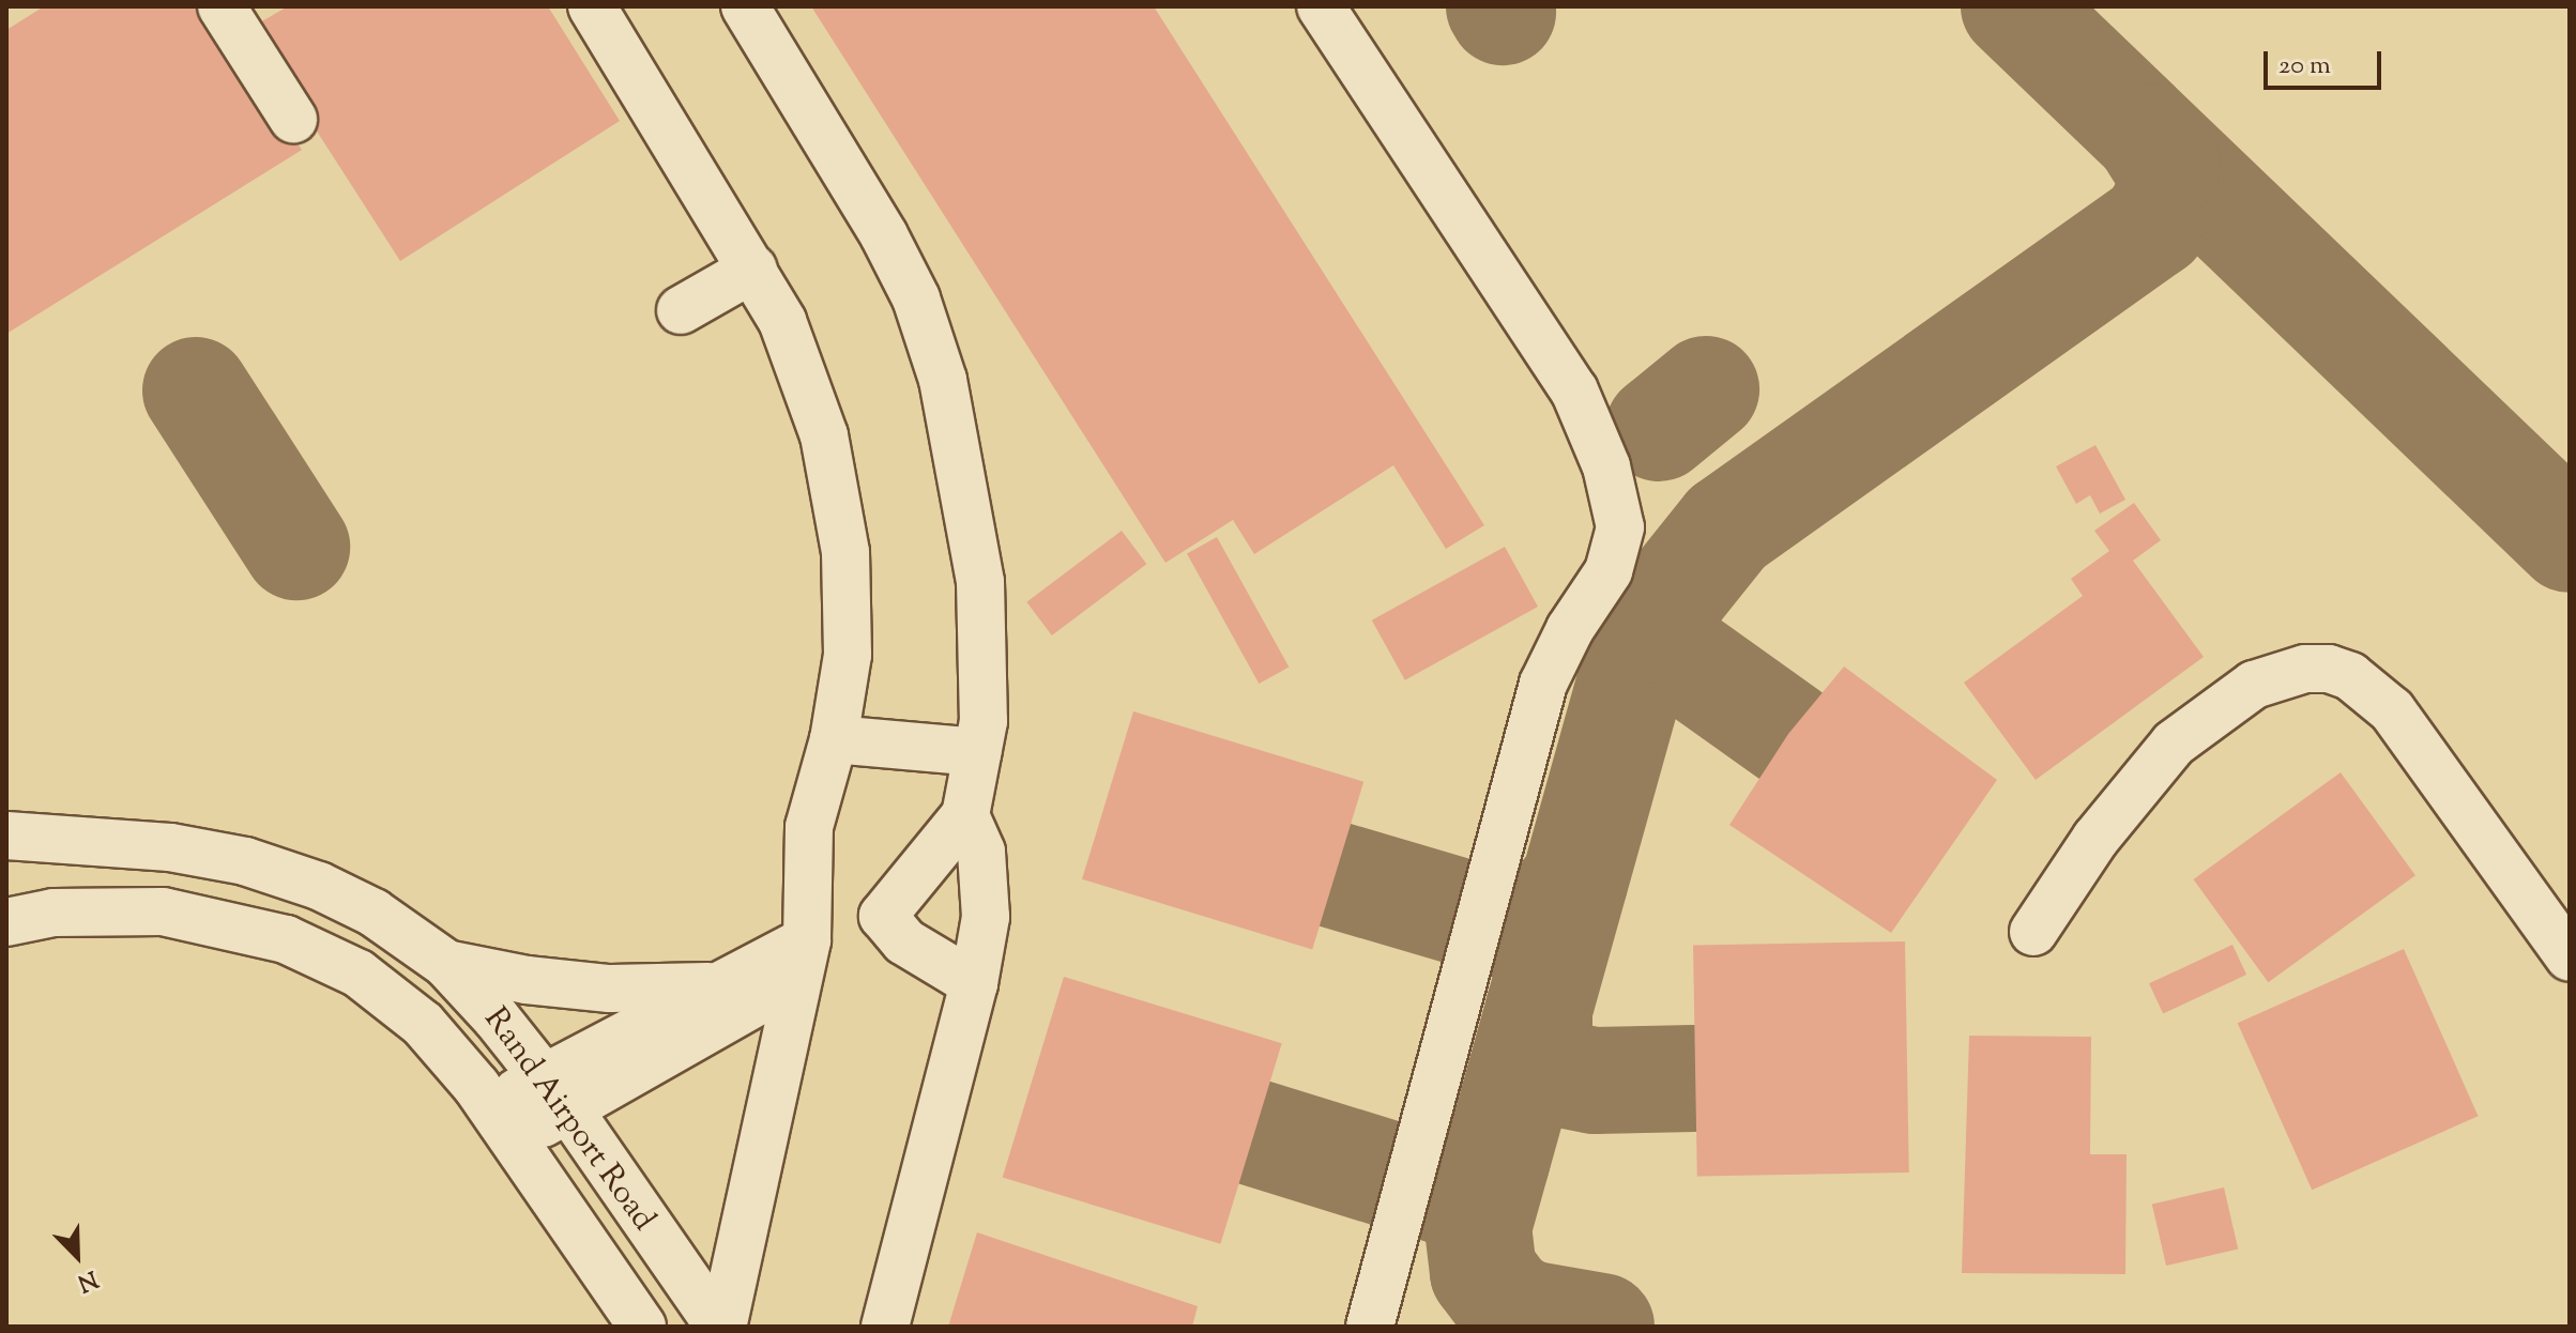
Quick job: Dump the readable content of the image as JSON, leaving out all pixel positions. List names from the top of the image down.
{
  "streets": {
    "street": ["Rand Airport Road"]
  },
  "scale_bar": "20 m",
  "north": "bottom right"
}
